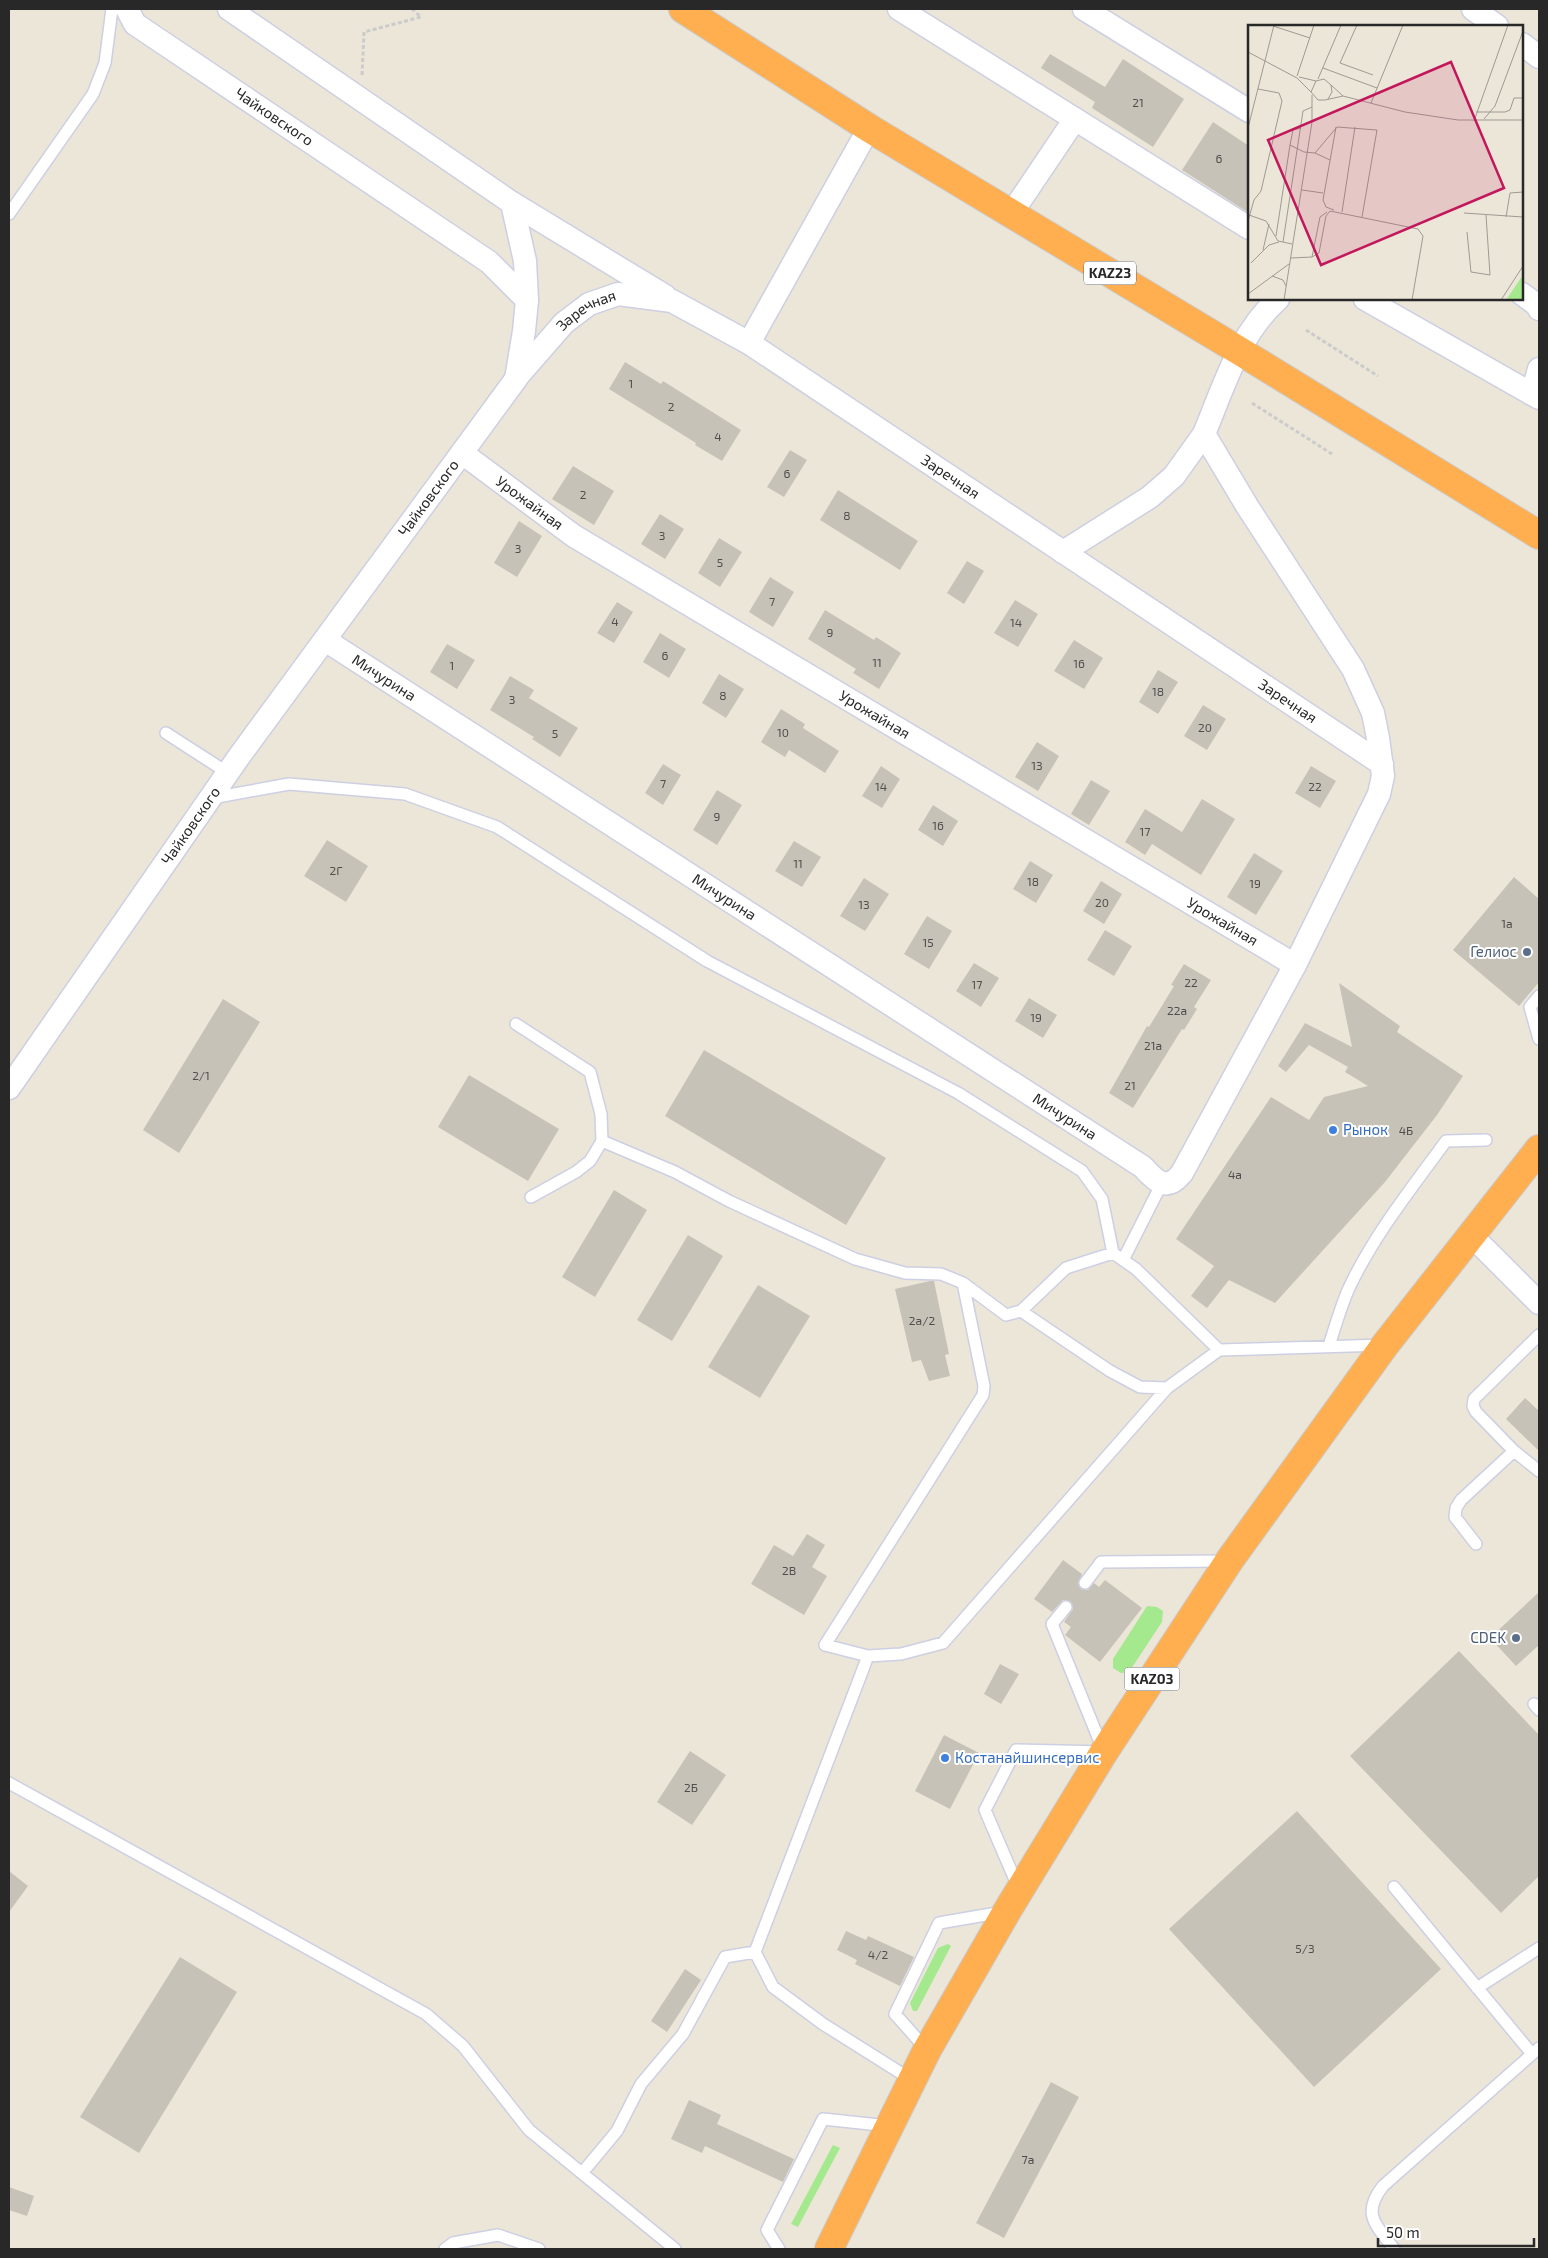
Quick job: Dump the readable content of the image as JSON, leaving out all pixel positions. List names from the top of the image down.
{
  "streets": {
    "highway": ["KAZ23", "KАZ03"],
    "street": [
      "Чайковского",
      "Заречная",
      "Урожайная",
      "Мичурина"
    ]
  },
  "crossings": [
    ["Чайковского", "Заречная"],
    ["Чайковского", "Урожайная"],
    ["Чайковского", "Мичурина"]
  ],
  "places": [
    "Гелиос",
    "Рынок",
    "CDEK",
    "Костанайшинсервис"
  ],
  "house_numbers": [
    "21",
    "6",
    "1",
    "2",
    "4",
    "6",
    "2",
    "8",
    "3",
    "3",
    "5",
    "7",
    "4",
    "14",
    "9",
    "6",
    "11",
    "16",
    "1",
    "18",
    "8",
    "3",
    "20",
    "10",
    "5",
    "13",
    "7",
    "14",
    "22",
    "9",
    "16",
    "17",
    "11",
    "2Г",
    "18",
    "19",
    "20",
    "13",
    "1а",
    "15",
    "22",
    "17",
    "22а",
    "19",
    "21а",
    "2/1",
    "21",
    "4Б",
    "4а",
    "2а/2",
    "2В",
    "2Б",
    "5/3",
    "4/2",
    "7а"
  ],
  "scale_bar": "50 m"
}
